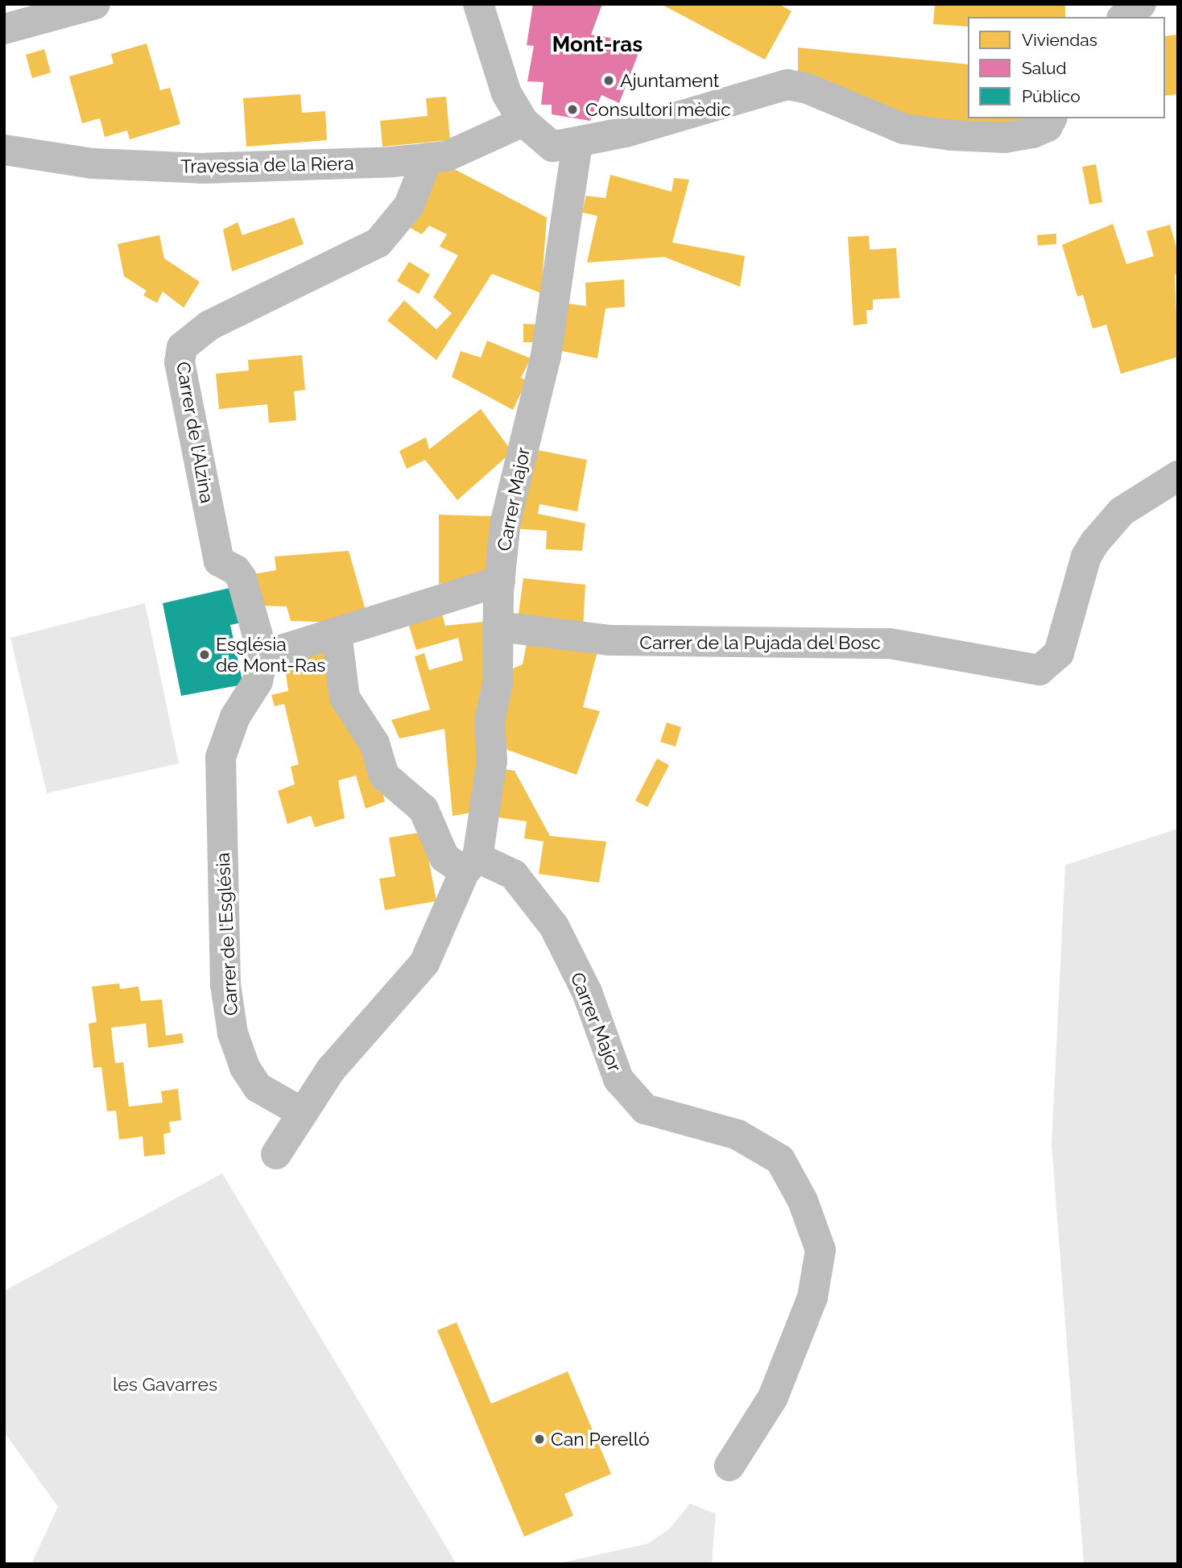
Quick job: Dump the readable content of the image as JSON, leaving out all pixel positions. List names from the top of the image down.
{
  "streets": {
    "street": [
      "Travessia de la Riera",
      "Carrer de l'Alzina",
      "Carrer Major",
      "Carrer de la Pujada del Bosc",
      "Carrer de l'Església"
    ]
  },
  "crossings": [
    ["Travessia de la Riera", "Carrer de l'Alzina"],
    ["Carrer de l'Alzina", "Carrer de l'Església"],
    ["Carrer Major", "Carrer de la Pujada del Bosc"],
    ["Carrer Major", "Carrer de l'Església"]
  ],
  "districts": ["Mont-ras"],
  "parks": ["les Gavarres"],
  "places": [
    "Ajuntament",
    "Consultori mèdic",
    "Església de Mont-Ras",
    "Can Perelló"
  ],
  "legend": ["Viviendas", "Salud", "Público"]
}
